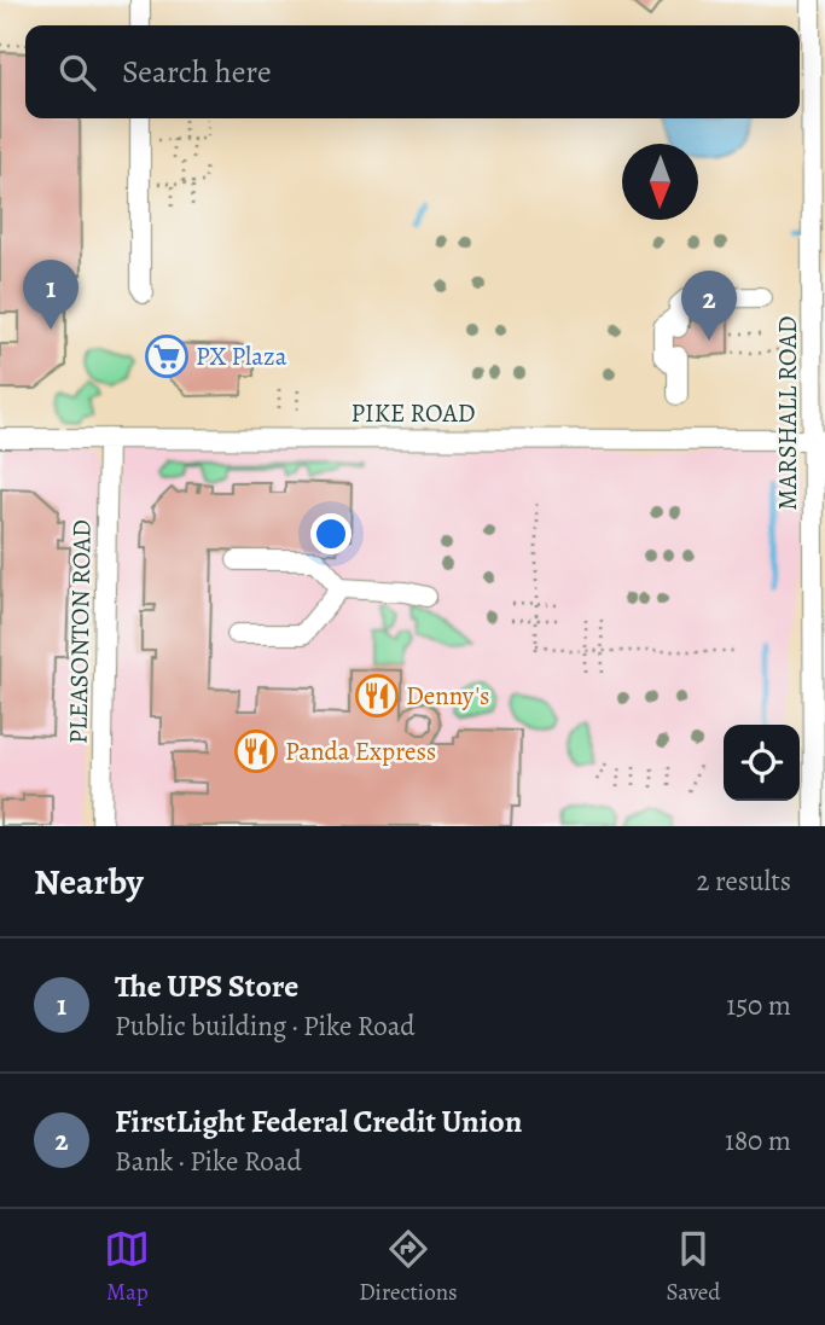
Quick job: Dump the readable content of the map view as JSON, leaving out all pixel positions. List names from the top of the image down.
{
  "streets": {
    "street": ["PIKE ROAD", "MARSHALL ROAD", "PLEASONTON ROAD"]
  },
  "crossings": [
    ["PIKE ROAD", "MARSHALL ROAD"],
    ["PIKE ROAD", "PLEASONTON ROAD"]
  ],
  "places": {
    "supermarket": ["PX Plaza"],
    "restaurant": ["Denny's", "Panda Express"]
  },
  "north": "bottom",
  "page": {
    "search": "Search here",
    "pins": ["1", "2"],
    "heading": ["Nearby", "2 results"],
    "list": [
      {
        "mark": "1",
        "name": "The UPS Store",
        "note": "Public building · Pike Road",
        "value": "150 m"
      },
      {
        "mark": "2",
        "name": "FirstLight Federal Credit Union",
        "note": "Bank · Pike Road",
        "value": "180 m"
      }
    ],
    "nav": ["Map", "Directions", "Saved"]
  }
}
